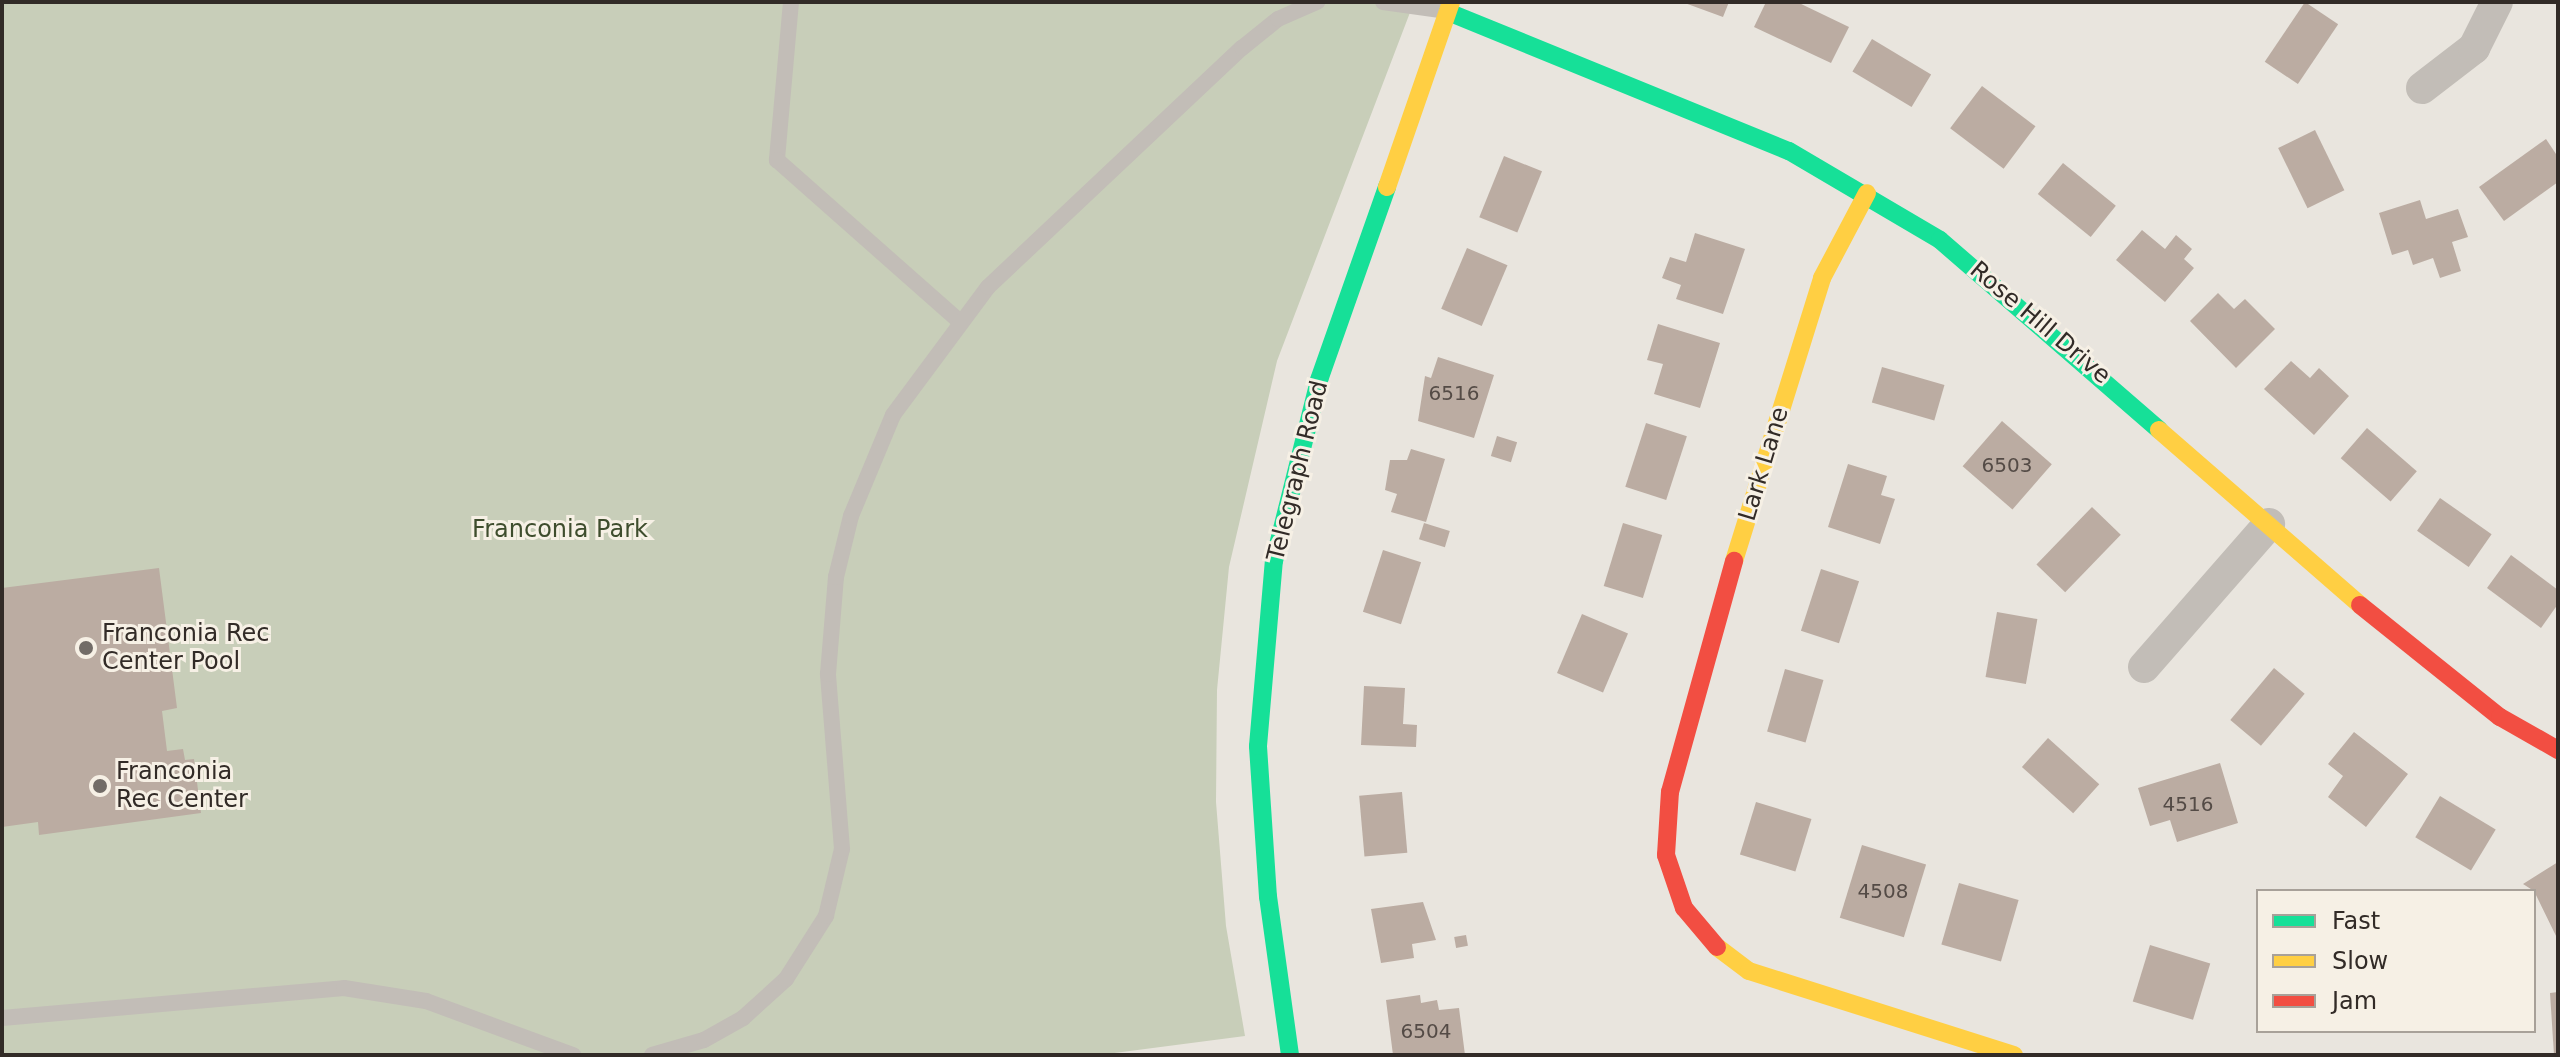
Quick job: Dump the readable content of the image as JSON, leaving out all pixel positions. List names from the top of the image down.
{
  "streets": {
    "street": ["Rose Hill Drive", "Lark Lane", "Telegraph Road"]
  },
  "crossings": [
    ["Rose Hill Drive", "Lark Lane"],
    ["Rose Hill Drive", "Telegraph Road"]
  ],
  "parks": ["Franconia Park"],
  "places": ["Franconia Rec Center Pool", "Franconia Rec Center"],
  "house_numbers": [
    "6516",
    "6503",
    "4516",
    "4508",
    "6504"
  ],
  "legend": ["Fast", "Slow", "Jam"]
}
